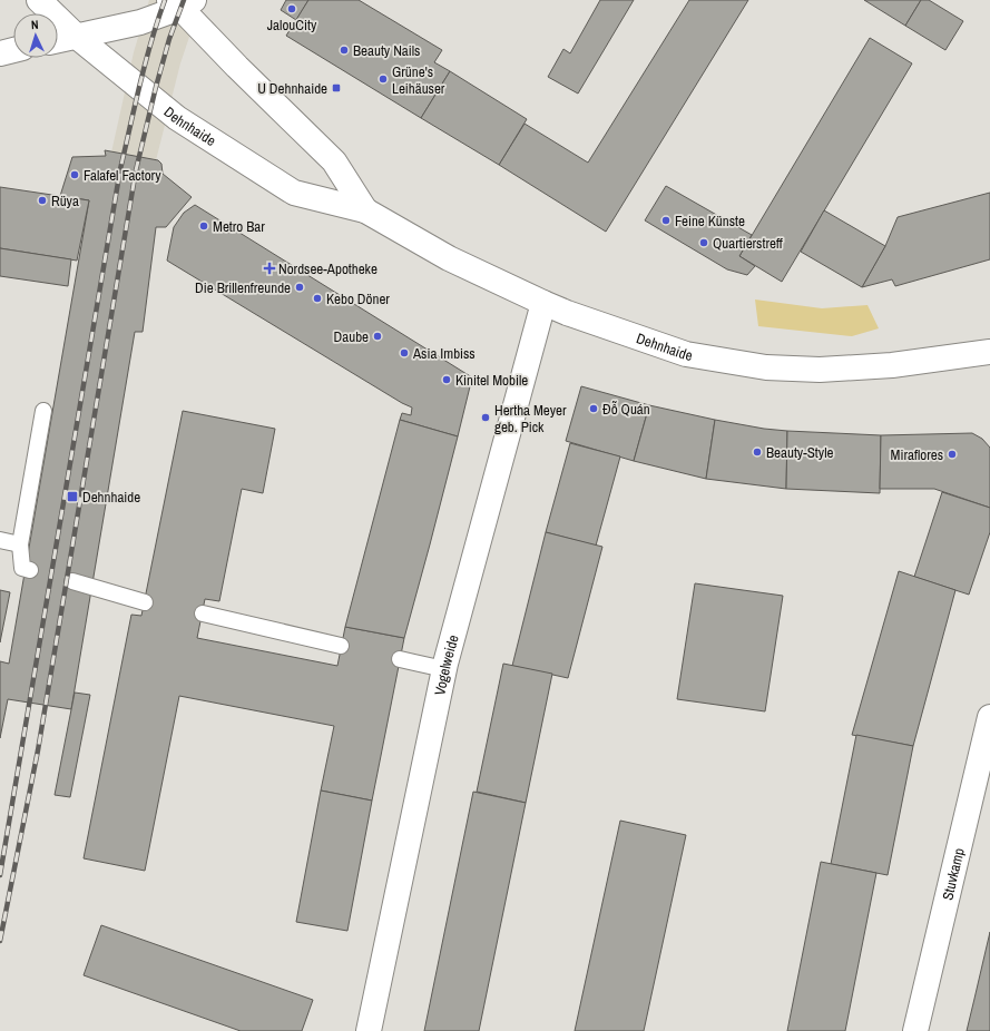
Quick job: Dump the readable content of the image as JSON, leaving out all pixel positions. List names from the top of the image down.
{
  "streets": {
    "main road": ["Dehnhaide", "Vogelweide", "Stuvkamp"]
  },
  "crossings": [
    ["Dehnhaide", "Vogelweide"]
  ],
  "places": {
    "other": [
      "JalouCity",
      "Beauty Nails",
      "Grüne's Leihäuser",
      "Falafel Factory",
      "Rüya",
      "Feine Künste",
      "Metro Bar",
      "Quartierstreff",
      "Die Brillenfreunde",
      "Kebo Döner",
      "Daube",
      "Asia Imbiss",
      "Kinitel Mobile",
      "Đỗ Quán",
      "Hertha Meyer geb. Pick",
      "Beauty-Style",
      "Miraflores"
    ],
    "transit": ["U Dehnhaide", "Dehnhaide"],
    "health": ["Nordsee-Apotheke"]
  },
  "north": "top"
}
